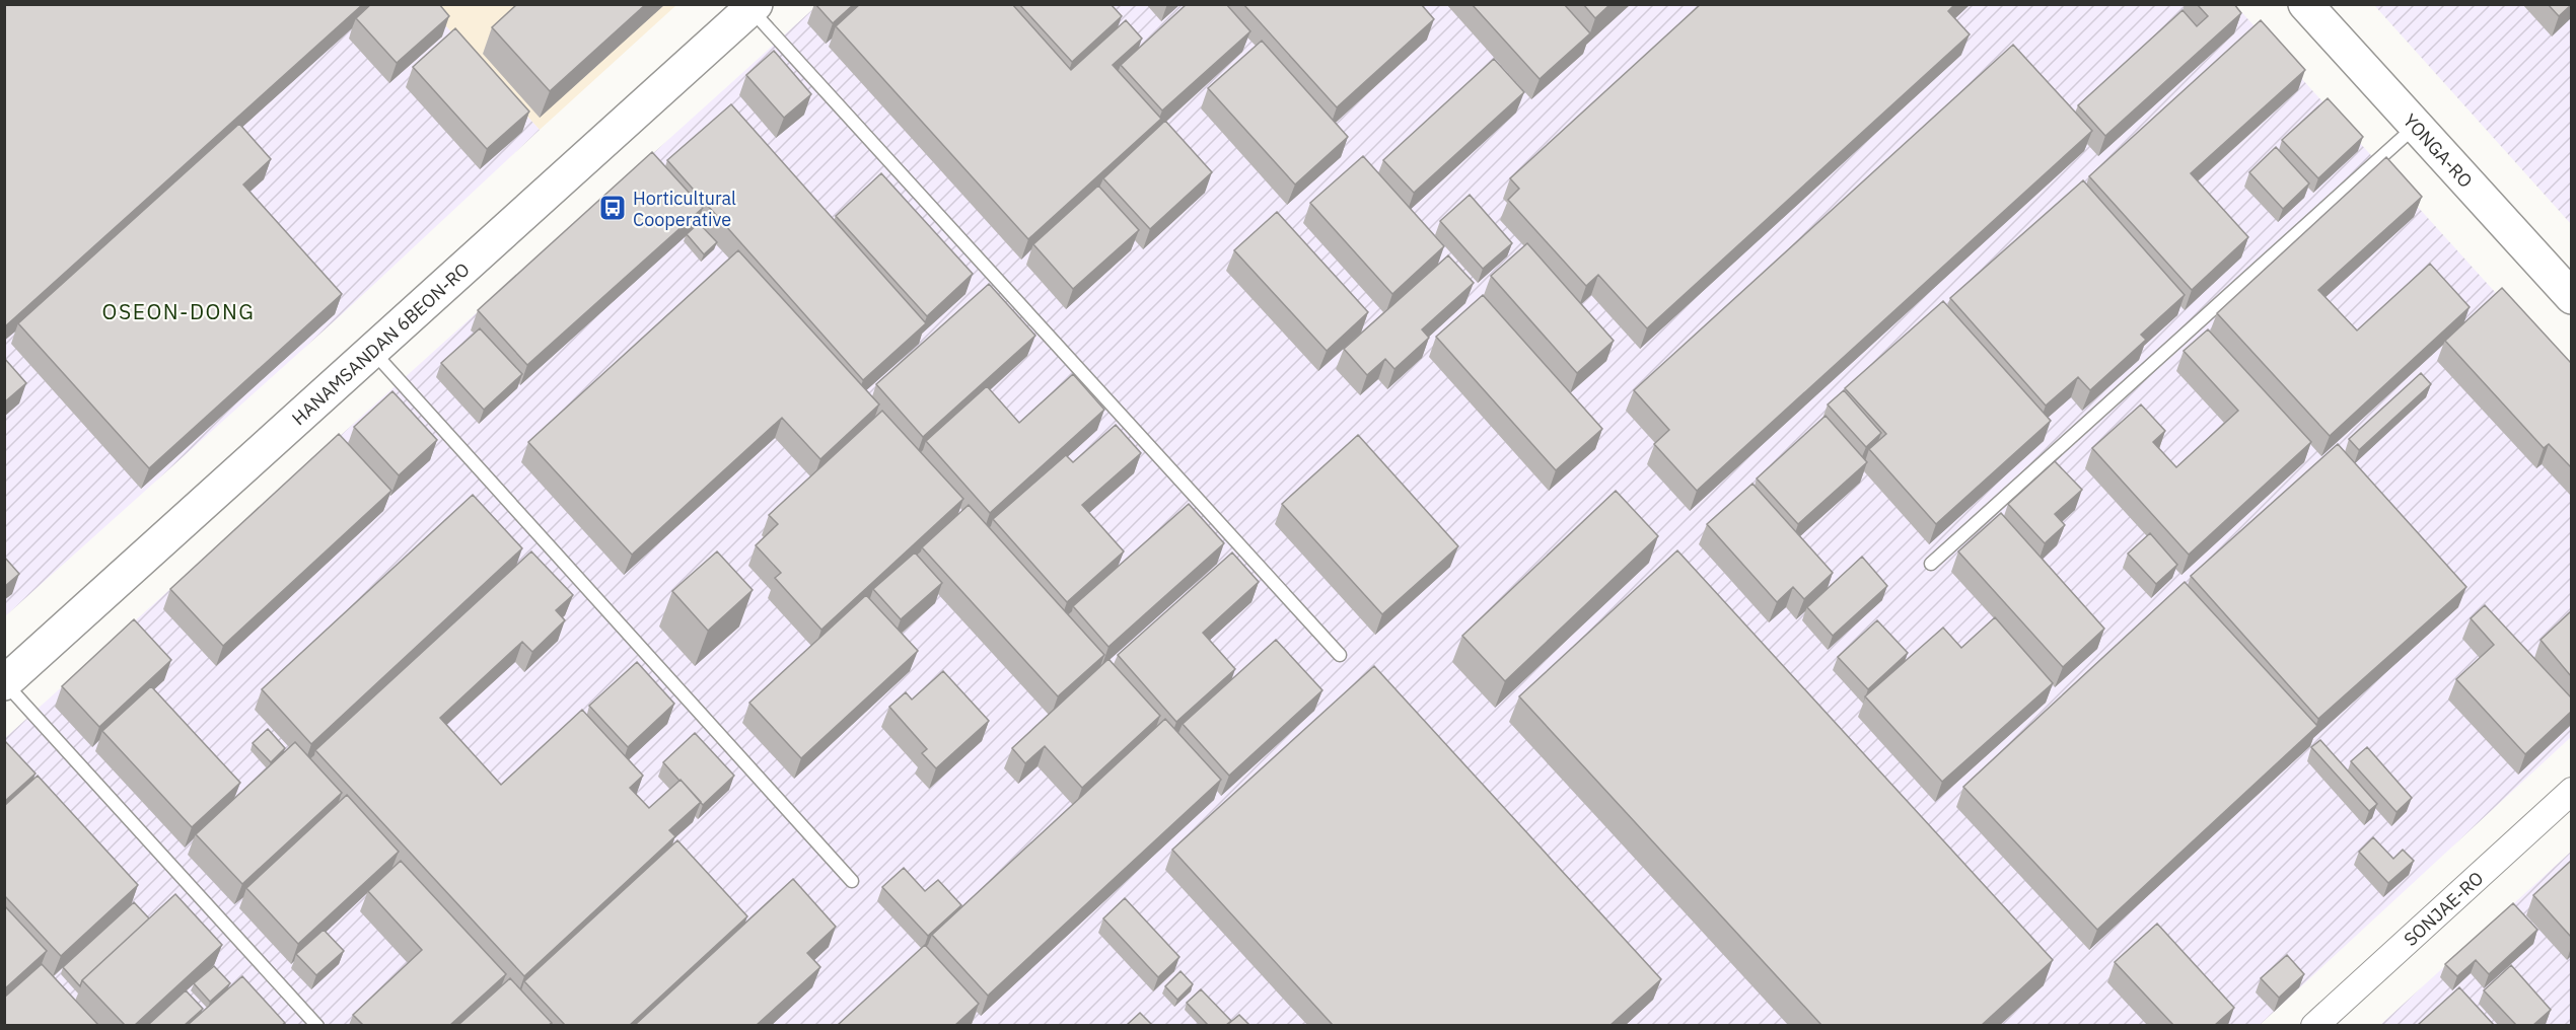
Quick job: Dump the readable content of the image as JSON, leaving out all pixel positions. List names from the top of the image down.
{
  "streets": {
    "street": ["YONGA-RO", "HANAMSANDAN 6BEON-RO", "SONJAE-RO"]
  },
  "districts": ["OSEON-DONG"],
  "places": {
    "bus stop": ["Horticultural Cooperative"]
  }
}
